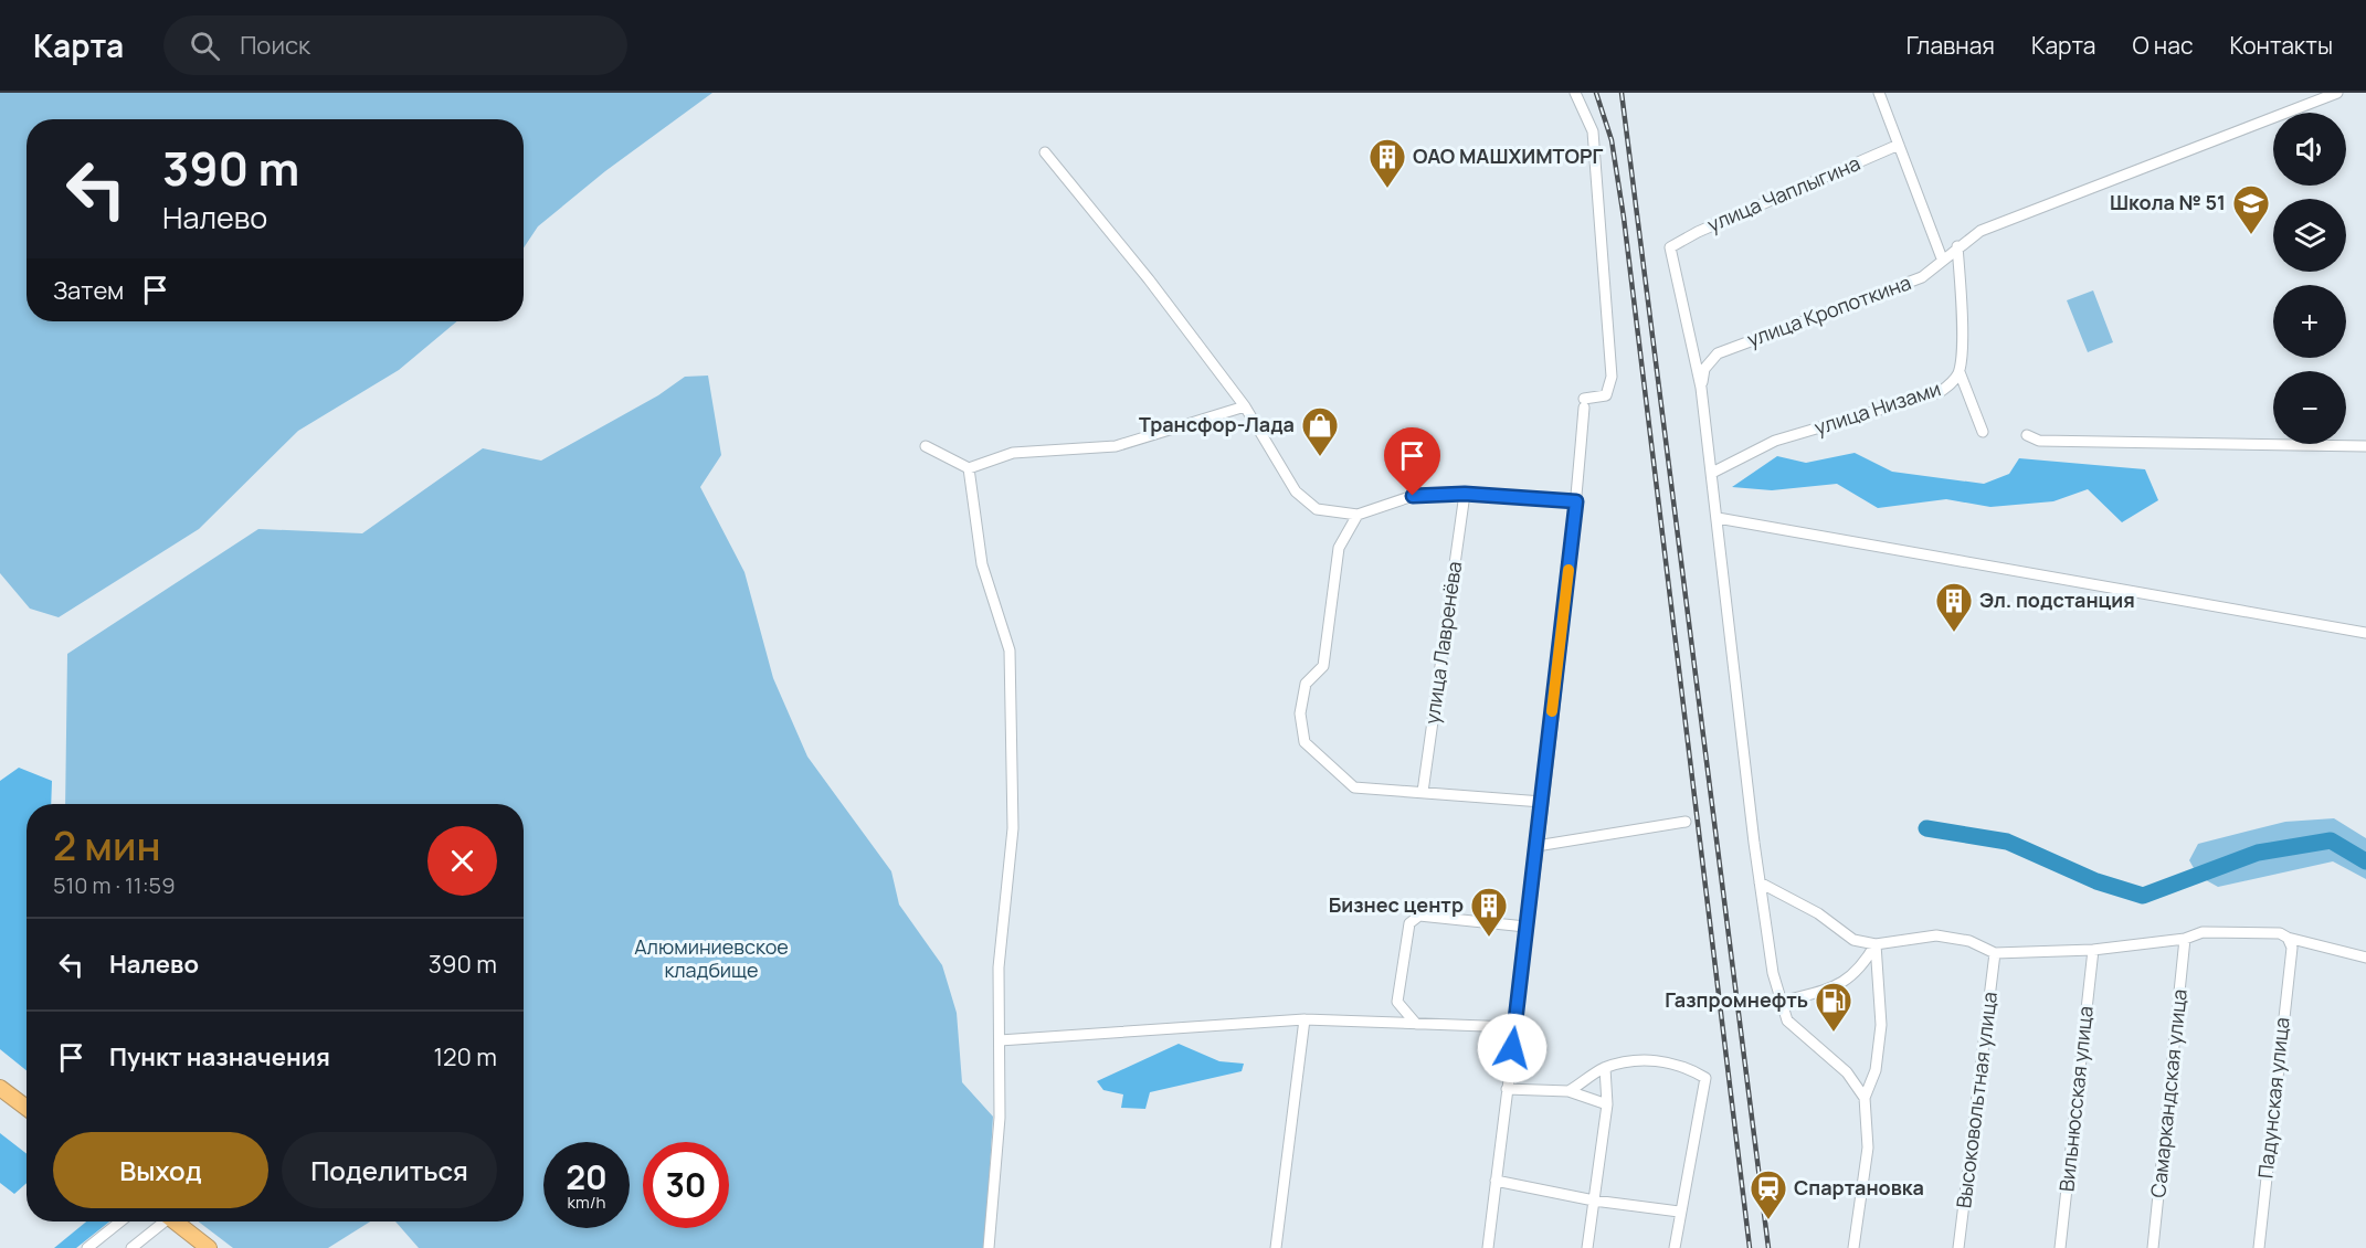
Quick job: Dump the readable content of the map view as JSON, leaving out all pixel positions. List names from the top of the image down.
{
  "streets": {
    "street": [
      "улица Чаплыгина",
      "улица Кропоткина",
      "улица Низами",
      "улица Лавренёва",
      "Самаркандская улица",
      "Падунская улица",
      "Вильнюсская улица",
      "Высоковольтная улица"
    ]
  },
  "crossings": [
    ["улица Чаплыгина", "улица Кропоткина"],
    ["улица Кропоткина", "улица Низами"]
  ],
  "parks": ["Алюминиевское кладбище"],
  "places": {
    "building": ["ОАО МАШХИМТОРГ", "Эл. подстанция", "Бизнес центр"],
    "school or university": ["Школа № 51"],
    "shop": ["Трансфор-Лада"],
    "fuel station": ["Газпромнефть"],
    "station": ["Спартановка"]
  },
  "page": {
    "header": "Карта",
    "search": "Поиск",
    "nav": [
      "Главная",
      "Карта",
      "О нас",
      "Контакты"
    ],
    "map_buttons": ["+", "−"],
    "turn": ["390 m", "Налево"],
    "then": "Затем",
    "heading": ["2 мин", "510 m · 11:59"],
    "list": [
      {
        "name": "Налево",
        "value": "390 m"
      },
      {
        "name": "Пункт назначения",
        "value": "120 m"
      }
    ],
    "buttons": ["Выход", "Поделиться"],
    "speed": "20 km/h",
    "limit": "30"
  }
}
